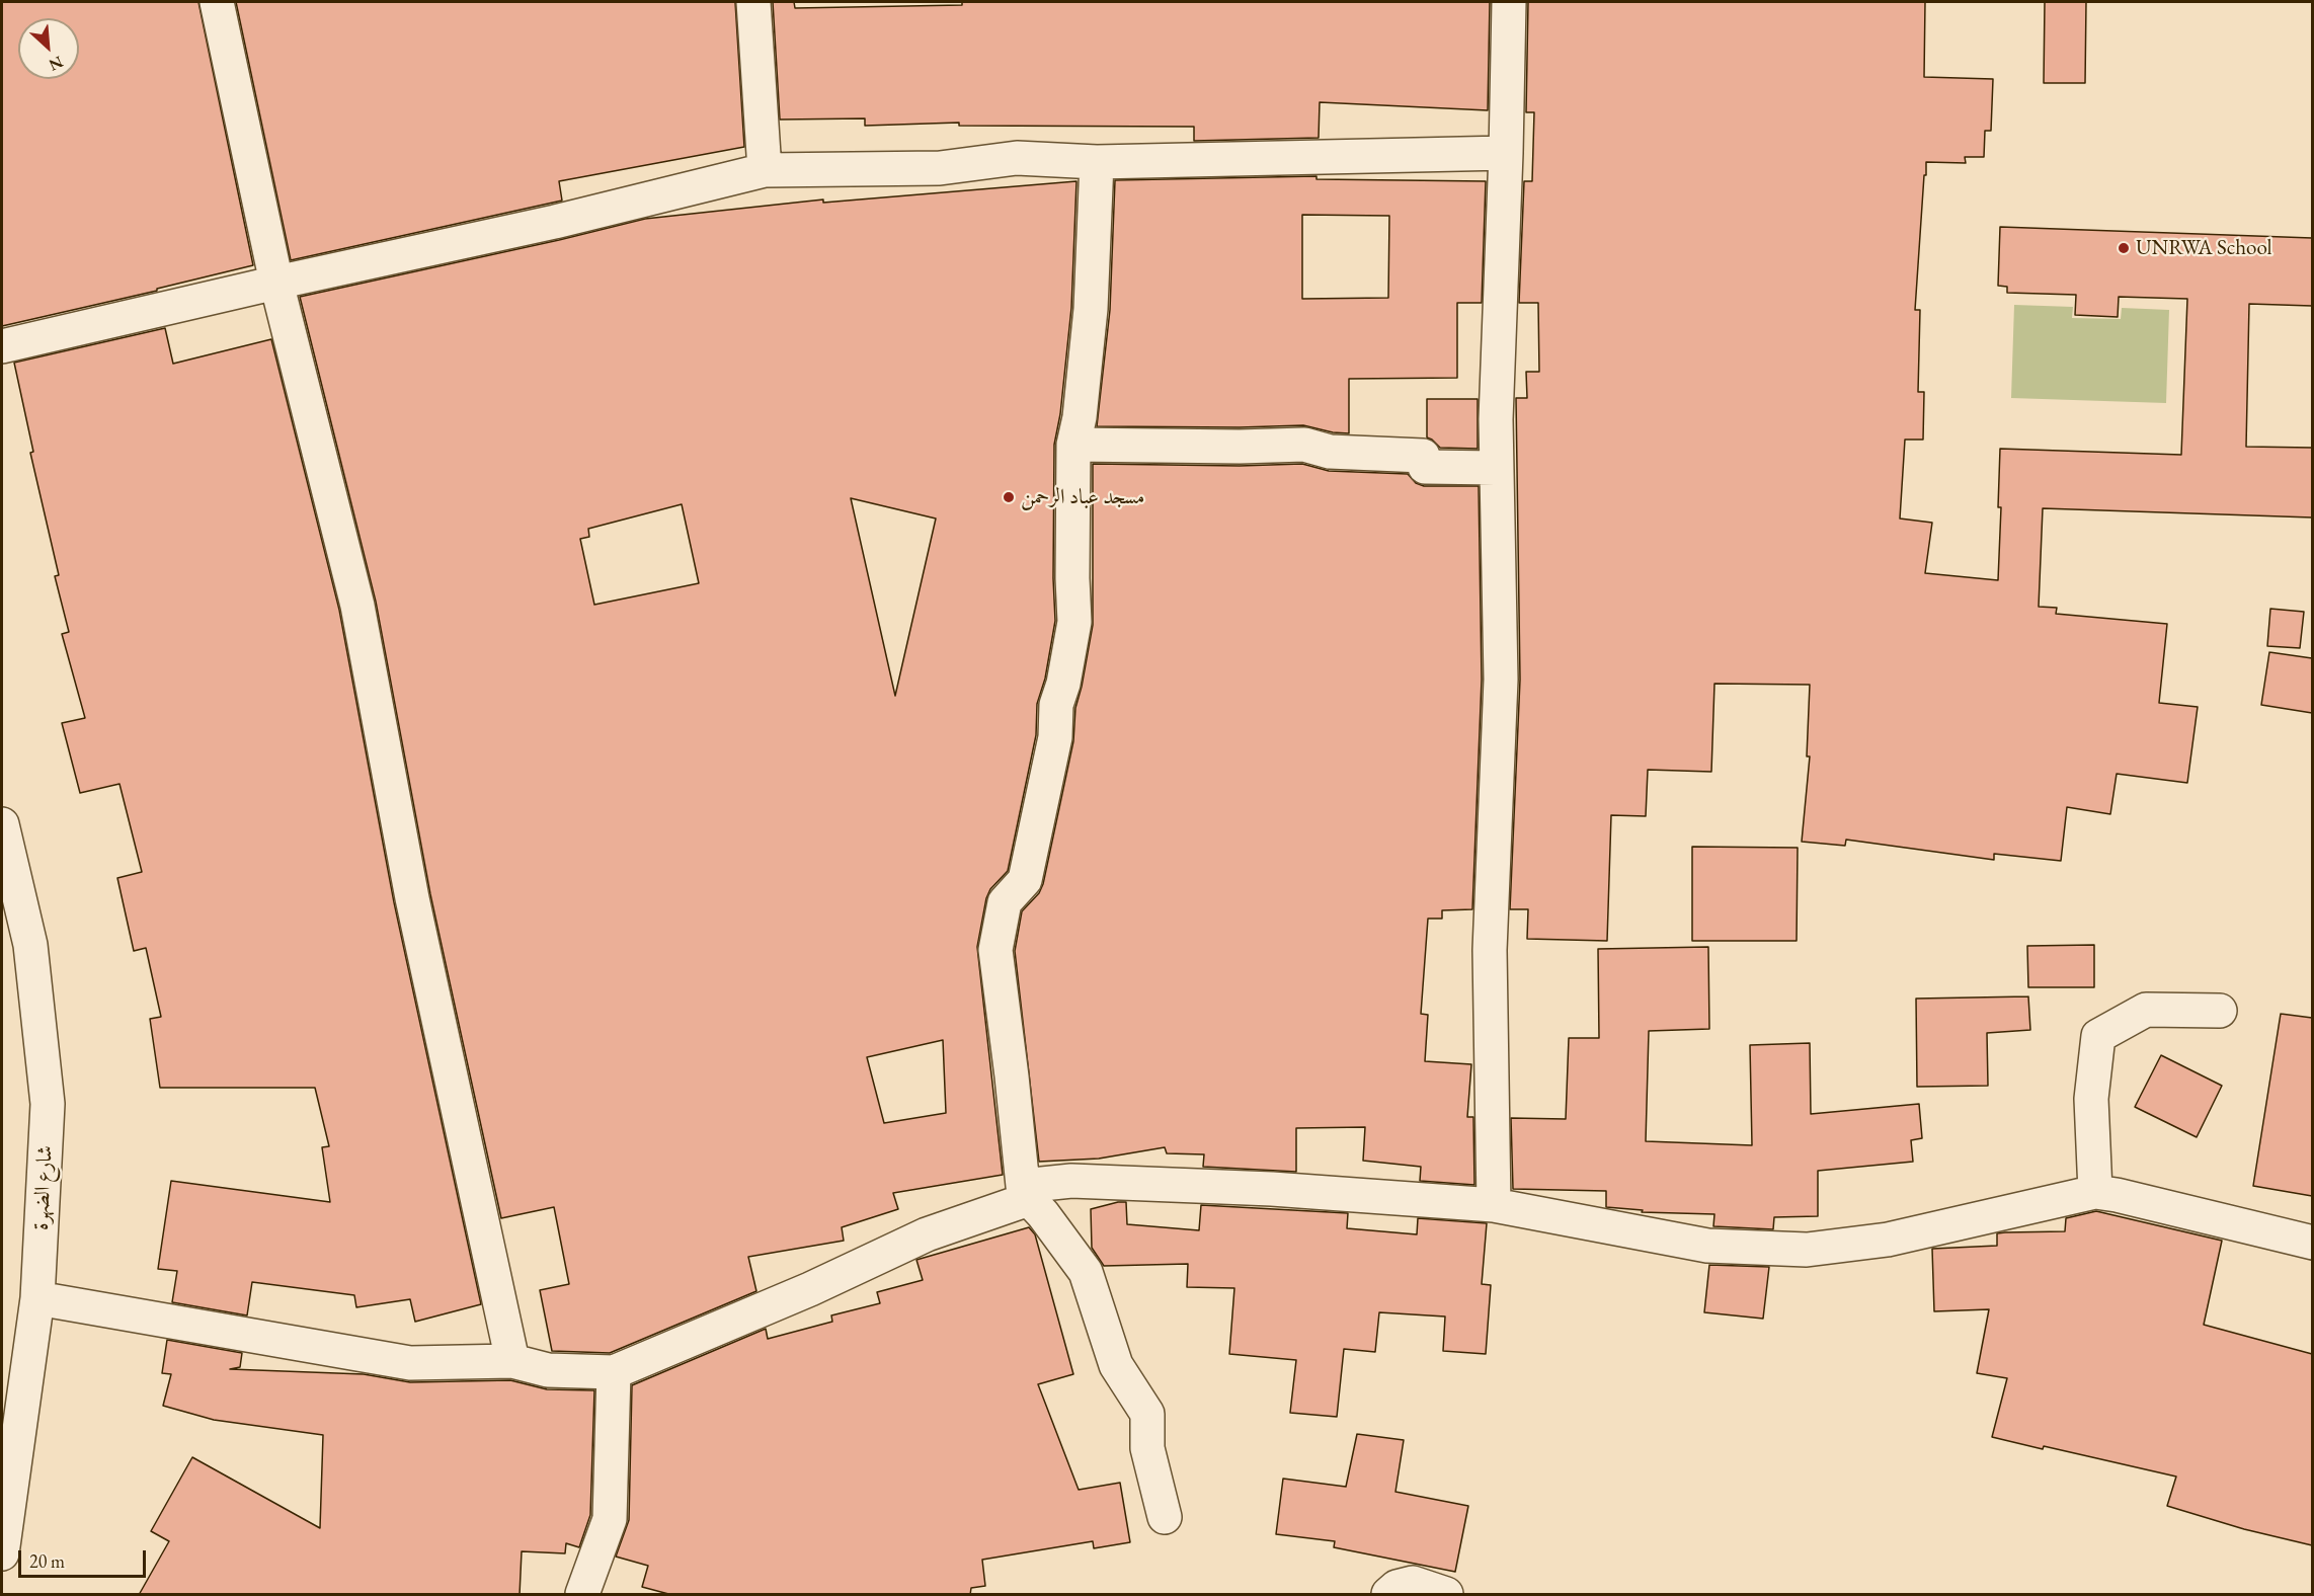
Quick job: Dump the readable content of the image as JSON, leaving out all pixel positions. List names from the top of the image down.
{
  "streets": {
    "street": ["شارع الضهرة"]
  },
  "places": ["UNRWA School", "مسجد عباد الرحمن"],
  "scale_bar": "20 m",
  "north": "bottom right"
}
